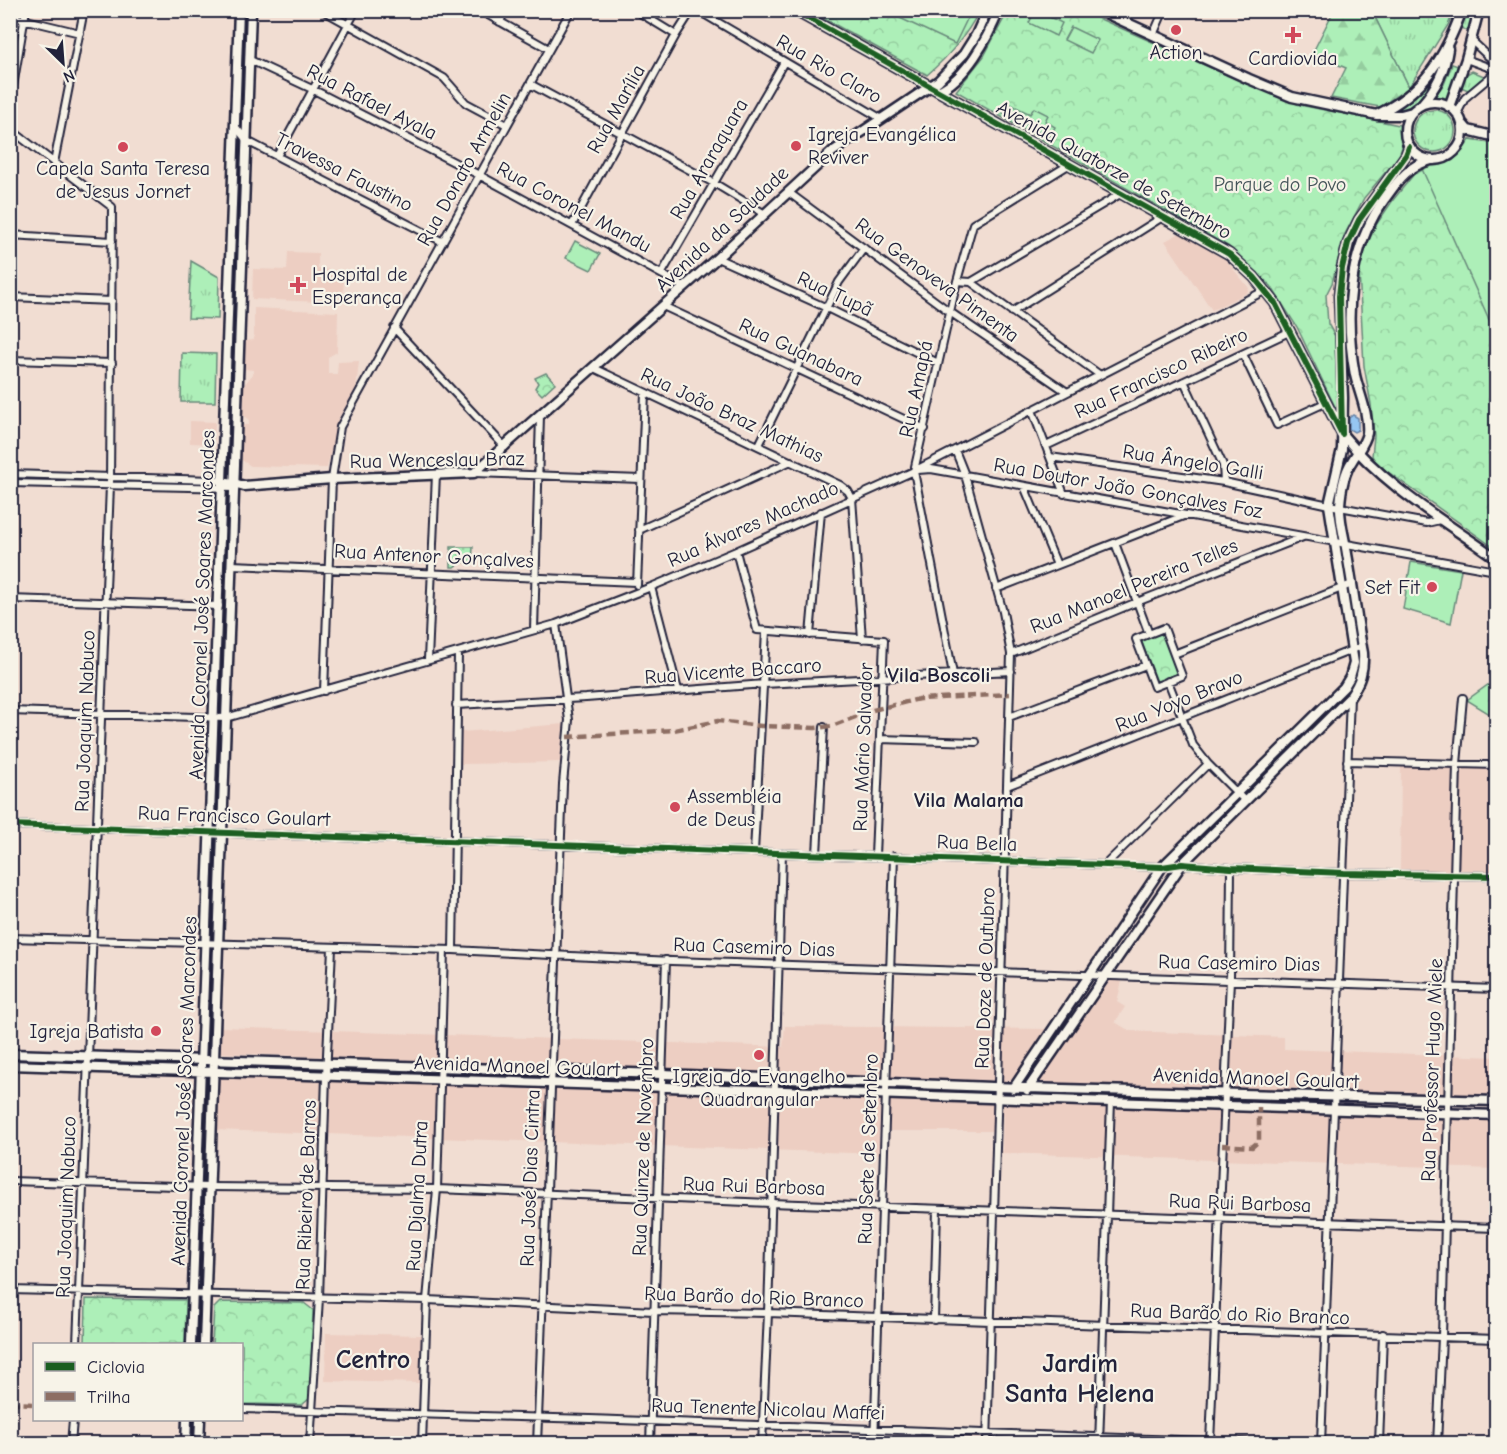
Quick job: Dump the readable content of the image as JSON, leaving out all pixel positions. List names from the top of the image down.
{
  "streets": {
    "main road": [
      "Avenida Quatorze de Setembro",
      "Avenida da Saudade",
      "Rua Wenceslau Braz",
      "Avenida Coronel José Soares Marcondes",
      "Avenida Manoel Goulart"
    ],
    "street": [
      "Rua Rio Claro",
      "Rua Rafael Ayala",
      "Rua Marília",
      "Rua Araraquara",
      "Rua Donato Armelin",
      "Travessa Faustino",
      "Rua Coronel Mandu",
      "Rua Genoveva Pimenta",
      "Rua Tupã",
      "Rua Guanabara",
      "Rua Francisco Ribeiro",
      "Rua Amapá",
      "Rua João Braz Mathias",
      "Rua Ângelo Galli",
      "Rua Doutor João Gonçalves Foz",
      "Rua Álvares Machado",
      "Rua Antenor Gonçalves",
      "Rua Manoel Pereira Telles",
      "Rua Vicente Baccaro",
      "Rua Yoyo Bravo",
      "Rua Joaquim Nabuco",
      "Rua Mário Salvador",
      "Rua Francisco Goulart",
      "Rua Bella",
      "Rua Casemiro Dias",
      "Rua Doze de Outubro",
      "Rua Professor Hugo Miele",
      "Rua Quinze de Novembro",
      "Rua Sete de Setembro",
      "Rua José Dias Cintra",
      "Rua Rui Barbosa",
      "Rua Ribeiro de Barros",
      "Rua Djalma Dutra",
      "Rua Barão do Rio Branco",
      "Rua Tenente Nicolau Maffei"
    ]
  },
  "crossings": [
    ["Rua Rio Claro", "Rua Araraquara"],
    ["Rua Rio Claro", "Avenida da Saudade"],
    ["Rua Rafael Ayala", "Rua Donato Armelin"],
    ["Rua Rafael Ayala", "Rua Coronel Mandu"],
    ["Rua Rafael Ayala", "Avenida Coronel José Soares Marcondes"],
    ["Rua Marília", "Rua Coronel Mandu"],
    ["Rua Araraquara", "Rua Coronel Mandu"],
    ["Rua Donato Armelin", "Travessa Faustino"],
    ["Rua Donato Armelin", "Rua Coronel Mandu"],
    ["Rua Donato Armelin", "Rua Wenceslau Braz"],
    ["Rua Donato Armelin", "Rua Álvares Machado"],
    ["Rua Donato Armelin", "Rua Antenor Gonçalves"],
    ["Avenida Quatorze de Setembro", "Avenida da Saudade"],
    ["Avenida Quatorze de Setembro", "Rua Francisco Ribeiro"],
    ["Avenida Quatorze de Setembro", "Rua Amapá"],
    ["Avenida Quatorze de Setembro", "Rua Álvares Machado"],
    ["Travessa Faustino", "Avenida Coronel José Soares Marcondes"],
    ["Rua Coronel Mandu", "Avenida da Saudade"],
    ["Avenida da Saudade", "Rua Genoveva Pimenta"],
    ["Avenida da Saudade", "Rua Tupã"],
    ["Avenida da Saudade", "Rua Guanabara"],
    ["Avenida da Saudade", "Rua João Braz Mathias"],
    ["Avenida da Saudade", "Rua Wenceslau Braz"],
    ["Rua Genoveva Pimenta", "Rua Amapá"],
    ["Rua Genoveva Pimenta", "Rua Álvares Machado"],
    ["Rua Tupã", "Rua Amapá"],
    ["Rua Guanabara", "Rua Amapá"],
    ["Rua Amapá", "Rua Doutor João Gonçalves Foz"],
    ["Rua Amapá", "Rua Álvares Machado"],
    ["Rua Amapá", "Rua Vicente Baccaro"],
    ["Rua João Braz Mathias", "Rua Álvares Machado"],
    ["Rua Wenceslau Braz", "Avenida Coronel José Soares Marcondes"],
    ["Rua Doutor João Gonçalves Foz", "Rua Álvares Machado"],
    ["Rua Doutor João Gonçalves Foz", "Rua Manoel Pereira Telles"],
    ["Rua Doutor João Gonçalves Foz", "Rua Doze de Outubro"],
    ["Rua Álvares Machado", "Avenida Coronel José Soares Marcondes"],
    ["Rua Álvares Machado", "Rua Joaquim Nabuco"],
    ["Rua Álvares Machado", "Rua Doze de Outubro"],
    ["Rua Álvares Machado", "Rua José Dias Cintra"],
    ["Rua Antenor Gonçalves", "Avenida Coronel José Soares Marcondes"],
    ["Rua Manoel Pereira Telles", "Rua Doze de Outubro"],
    ["Avenida Coronel José Soares Marcondes", "Rua Francisco Goulart"],
    ["Avenida Coronel José Soares Marcondes", "Rua Casemiro Dias"],
    ["Avenida Coronel José Soares Marcondes", "Avenida Manoel Goulart"],
    ["Avenida Coronel José Soares Marcondes", "Rua Rui Barbosa"],
    ["Avenida Coronel José Soares Marcondes", "Rua Barão do Rio Branco"],
    ["Rua Vicente Baccaro", "Rua Mário Salvador"],
    ["Rua Vicente Baccaro", "Rua Doze de Outubro"],
    ["Rua Vicente Baccaro", "Rua José Dias Cintra"],
    ["Rua Yoyo Bravo", "Rua Doze de Outubro"],
    ["Rua Joaquim Nabuco", "Rua Francisco Goulart"],
    ["Rua Joaquim Nabuco", "Rua Casemiro Dias"],
    ["Rua Joaquim Nabuco", "Avenida Manoel Goulart"],
    ["Rua Joaquim Nabuco", "Rua Rui Barbosa"],
    ["Rua Joaquim Nabuco", "Rua Barão do Rio Branco"],
    ["Rua Mário Salvador", "Rua Bella"],
    ["Rua Francisco Goulart", "Rua Bella"],
    ["Rua Bella", "Rua Doze de Outubro"],
    ["Rua Bella", "Rua Professor Hugo Miele"],
    ["Rua Bella", "Rua Sete de Setembro"],
    ["Rua Bella", "Rua José Dias Cintra"],
    ["Rua Casemiro Dias", "Rua Doze de Outubro"],
    ["Rua Casemiro Dias", "Rua Professor Hugo Miele"],
    ["Rua Casemiro Dias", "Rua Quinze de Novembro"],
    ["Rua Casemiro Dias", "Rua Sete de Setembro"],
    ["Rua Casemiro Dias", "Rua José Dias Cintra"],
    ["Rua Casemiro Dias", "Rua Ribeiro de Barros"],
    ["Rua Casemiro Dias", "Rua Djalma Dutra"],
    ["Rua Doze de Outubro", "Avenida Manoel Goulart"],
    ["Rua Doze de Outubro", "Rua Rui Barbosa"],
    ["Rua Doze de Outubro", "Rua Barão do Rio Branco"],
    ["Rua Doze de Outubro", "Rua Tenente Nicolau Maffei"],
    ["Avenida Manoel Goulart", "Rua Professor Hugo Miele"],
    ["Avenida Manoel Goulart", "Rua Quinze de Novembro"],
    ["Avenida Manoel Goulart", "Rua Sete de Setembro"],
    ["Avenida Manoel Goulart", "Rua José Dias Cintra"],
    ["Avenida Manoel Goulart", "Rua Ribeiro de Barros"],
    ["Avenida Manoel Goulart", "Rua Djalma Dutra"],
    ["Rua Professor Hugo Miele", "Rua Rui Barbosa"],
    ["Rua Professor Hugo Miele", "Rua Barão do Rio Branco"],
    ["Rua Quinze de Novembro", "Rua Rui Barbosa"],
    ["Rua Quinze de Novembro", "Rua Barão do Rio Branco"],
    ["Rua Quinze de Novembro", "Rua Tenente Nicolau Maffei"],
    ["Rua Sete de Setembro", "Rua Rui Barbosa"],
    ["Rua Sete de Setembro", "Rua Barão do Rio Branco"],
    ["Rua Sete de Setembro", "Rua Tenente Nicolau Maffei"],
    ["Rua José Dias Cintra", "Rua Rui Barbosa"],
    ["Rua José Dias Cintra", "Rua Barão do Rio Branco"],
    ["Rua José Dias Cintra", "Rua Tenente Nicolau Maffei"],
    ["Rua Rui Barbosa", "Rua Ribeiro de Barros"],
    ["Rua Rui Barbosa", "Rua Djalma Dutra"],
    ["Rua Ribeiro de Barros", "Rua Barão do Rio Branco"],
    ["Rua Ribeiro de Barros", "Rua Tenente Nicolau Maffei"],
    ["Rua Djalma Dutra", "Rua Barão do Rio Branco"],
    ["Rua Djalma Dutra", "Rua Tenente Nicolau Maffei"]
  ],
  "districts": [
    "Vila Boscoli",
    "Vila Malama",
    "Centro",
    "Jardim Santa Helena"
  ],
  "parks": ["Parque do Povo"],
  "places": {
    "other": [
      "Action",
      "Igreja Evangélica Reviver",
      "Capela Santa Teresa de Jesus Jornet",
      "Set Fit",
      "Assembléia de Deus",
      "Igreja Batista",
      "Igreja do Evangelho Quadrangular"
    ],
    "health": ["Cardiovida", "Hospital de Esperança"]
  },
  "legend": ["Ciclovia", "Trilha"],
  "north": "bottom right"
}
